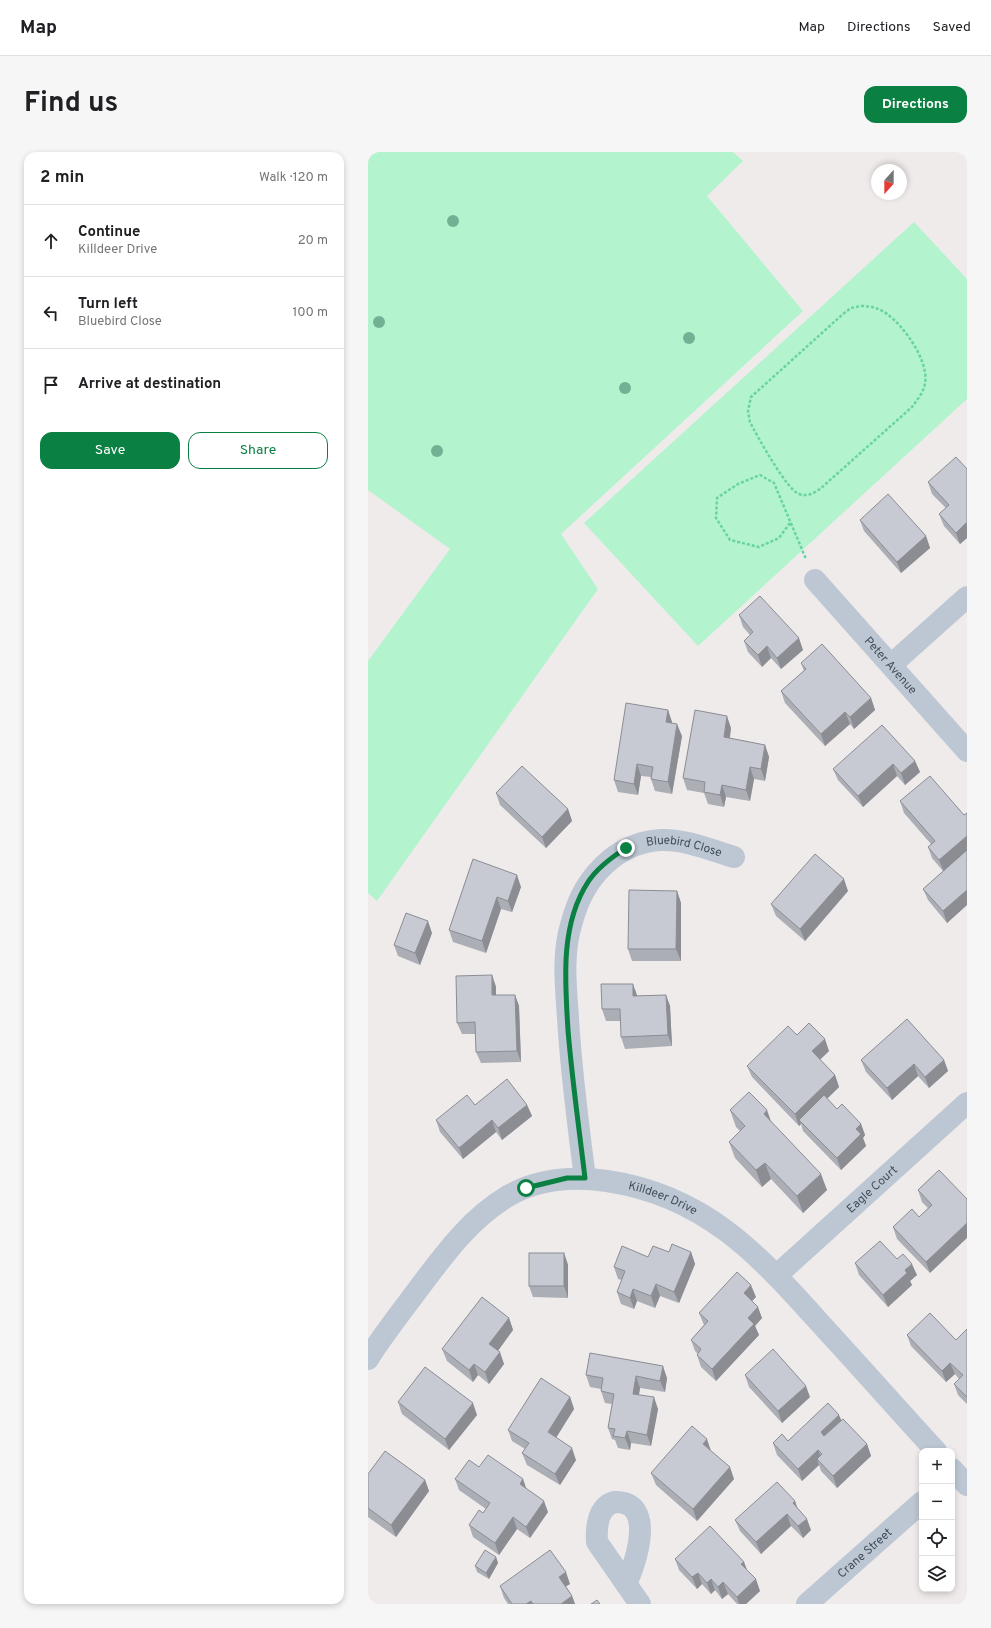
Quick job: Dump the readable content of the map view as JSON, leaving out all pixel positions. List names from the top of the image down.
{
  "streets": {
    "street": [
      "Peter Avenue",
      "Bluebird Close",
      "Eagle Court",
      "Killdeer Drive",
      "Crane Street"
    ]
  },
  "crossings": [
    ["Bluebird Close", "Killdeer Drive"],
    ["Eagle Court", "Killdeer Drive"]
  ],
  "north": "bottom",
  "page": {
    "header": "Map",
    "nav": ["Map", "Directions", "Saved"],
    "title": "Find us",
    "buttons": [
      "Directions",
      ["Save", "Share"]
    ],
    "heading": ["2 min", "Walk · 120 m"],
    "list": [
      ["Continue", "Killdeer Drive", "20 m"],
      ["Turn left", "Bluebird Close", "100 m"],
      "Arrive at destination"
    ],
    "map_buttons": ["+", "−"]
  }
}
